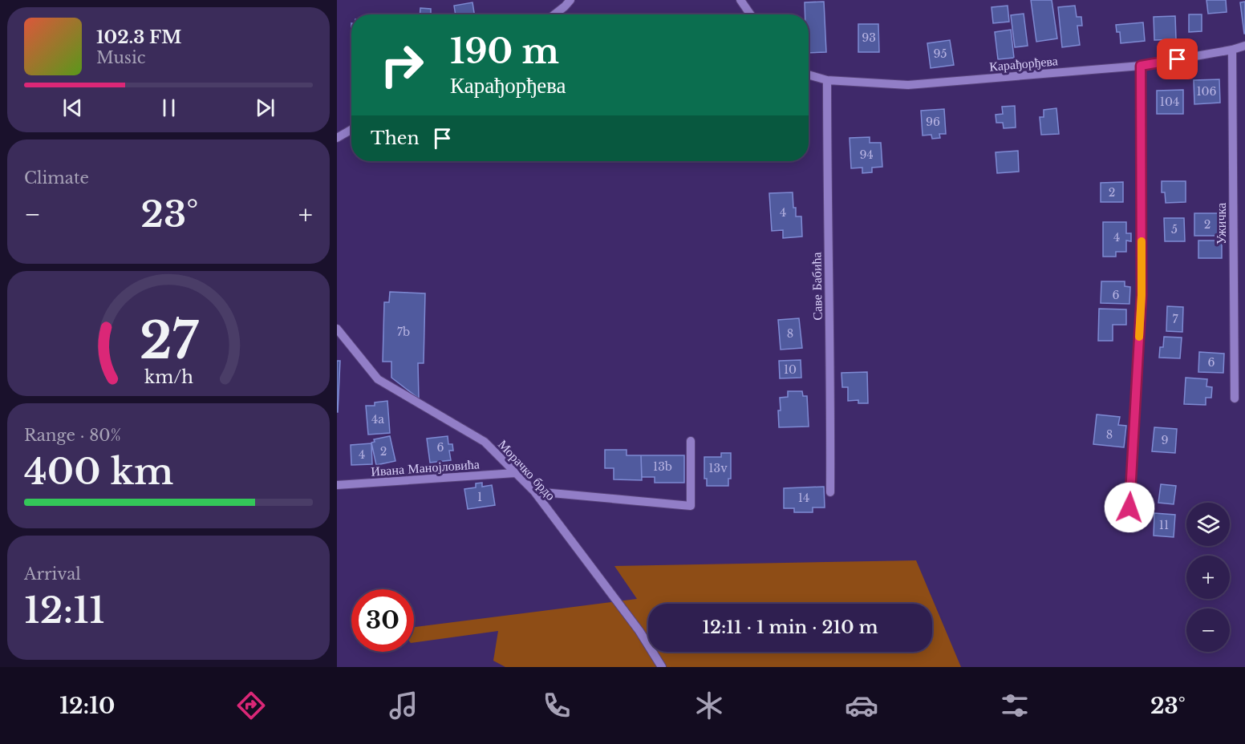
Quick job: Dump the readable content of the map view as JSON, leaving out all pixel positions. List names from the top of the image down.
{
  "streets": {
    "street": [
      "Карађорђева",
      "Ужичка",
      "Саве Бабића",
      "Ивана Манојловића",
      "Морачко брдо"
    ]
  },
  "crossings": [
    ["Карађорђева", "Ужичка"],
    ["Карађорђева", "Саве Бабића"],
    ["Ивана Манојловића", "Морачко брдо"]
  ],
  "house_numbers": [
    "93",
    "95",
    "106",
    "104",
    "96",
    "94",
    "2",
    "4",
    "2",
    "5",
    "4",
    "6",
    "7",
    "7b",
    "8",
    "6",
    "10",
    "4a",
    "8",
    "9",
    "6",
    "2",
    "4",
    "13b",
    "13v",
    "1",
    "14",
    "11"
  ],
  "page": {
    "turn": ["190 m", "Карађорђева"],
    "song": ["102.3 FM", "Music"],
    "then": "Then",
    "tile": [
      "Climate",
      ["Range · 80%", "400 km"],
      ["Arrival", "12:11"]
    ],
    "heat": ["−", "23°", "+"],
    "map_buttons": ["+", "−"],
    "limit": "30",
    "trip": "12:11 · 1 min · 210 m",
    "tabs": ["12:10", "23°"],
    "gauge": ["27", "km/h"]
  }
}
